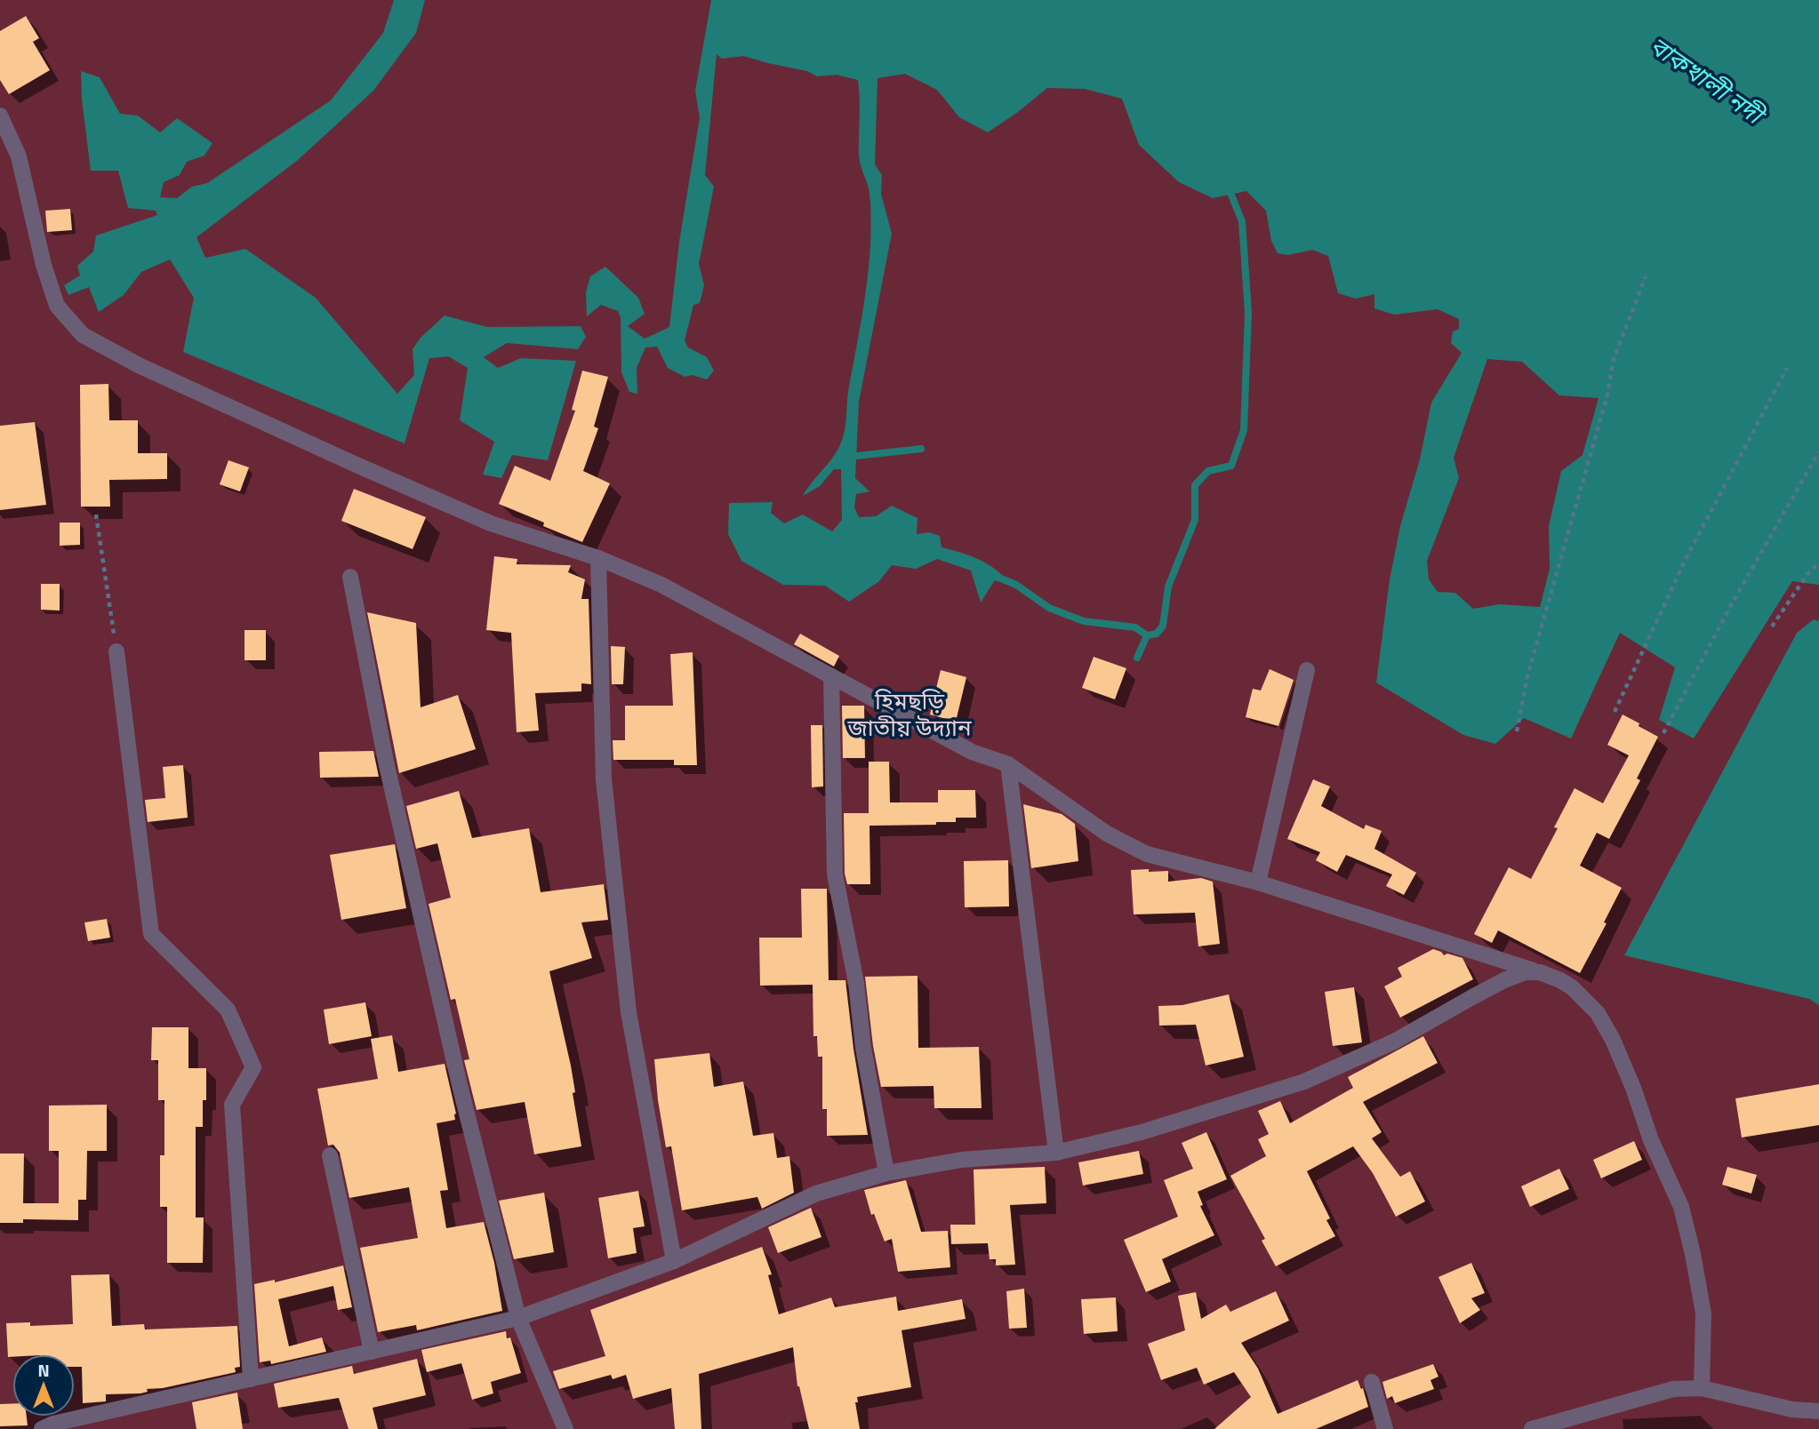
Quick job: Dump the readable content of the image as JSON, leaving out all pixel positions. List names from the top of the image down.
{
  "water": ["বাকখালী নদী"],
  "parks": ["হিমছড়ি জাতীয় উদ্যান"],
  "north": "top"
}
